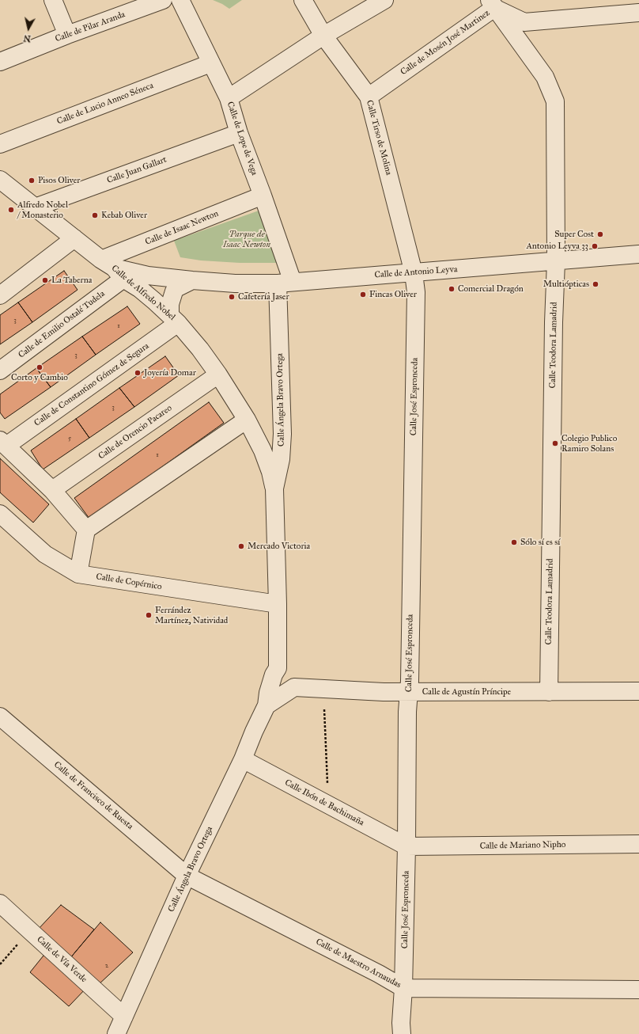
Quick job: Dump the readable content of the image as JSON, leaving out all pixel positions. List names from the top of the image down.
{
  "streets": {
    "street": [
      "Calle de Pilar Aranda",
      "Calle de Mosén José Martinez",
      "Calle de Lucio Anneo Séneca",
      "Calle Tirso de Molina",
      "Calle de Lope de Vega",
      "Calle Juan Gallart",
      "Calle de Isaac Newton",
      "Calle de Antonio Leyva",
      "Calle de Alfredo Nobel",
      "Calle de Emilio Ostalé Tudela",
      "Calle Teodora Lamadrid",
      "Calle de Constantino Gómez de Segura",
      "Calle José Espronceda",
      "Calle Ángela Bravo Ortega",
      "Calle de Orencio Pacareo",
      "Calle de Copérnico",
      "Calle de Agustín Príncipe",
      "Calle de Francisco de Ruesta",
      "Calle Ibón de Bachimaña",
      "Calle de Mariano Nipho",
      "Calle de Vía Verde",
      "Calle de Maestro Arnaudas"
    ]
  },
  "crossings": [
    ["Calle de Mosén José Martinez", "Calle Tirso de Molina"],
    ["Calle de Mosén José Martinez", "Calle Teodora Lamadrid"],
    ["Calle de Lucio Anneo Séneca", "Calle de Lope de Vega"],
    ["Calle Tirso de Molina", "Calle de Antonio Leyva"],
    ["Calle Tirso de Molina", "Calle José Espronceda"],
    ["Calle de Lope de Vega", "Calle Juan Gallart"],
    ["Calle de Lope de Vega", "Calle de Isaac Newton"],
    ["Calle de Lope de Vega", "Calle de Antonio Leyva"],
    ["Calle de Lope de Vega", "Calle Ángela Bravo Ortega"],
    ["Calle Juan Gallart", "Calle de Alfredo Nobel"],
    ["Calle de Isaac Newton", "Calle de Antonio Leyva"],
    ["Calle de Isaac Newton", "Calle de Alfredo Nobel"],
    ["Calle de Isaac Newton", "Calle de Emilio Ostalé Tudela"],
    ["Calle de Antonio Leyva", "Calle de Alfredo Nobel"],
    ["Calle de Antonio Leyva", "Calle de Emilio Ostalé Tudela"],
    ["Calle de Antonio Leyva", "Calle Teodora Lamadrid"],
    ["Calle de Antonio Leyva", "Calle José Espronceda"],
    ["Calle de Antonio Leyva", "Calle Ángela Bravo Ortega"],
    ["Calle de Alfredo Nobel", "Calle de Emilio Ostalé Tudela"],
    ["Calle de Alfredo Nobel", "Calle de Constantino Gómez de Segura"],
    ["Calle de Alfredo Nobel", "Calle Ángela Bravo Ortega"],
    ["Calle de Alfredo Nobel", "Calle de Orencio Pacareo"],
    ["Calle Teodora Lamadrid", "Calle de Agustín Príncipe"],
    ["Calle José Espronceda", "Calle de Agustín Príncipe"],
    ["Calle José Espronceda", "Calle Ibón de Bachimaña"],
    ["Calle José Espronceda", "Calle de Mariano Nipho"],
    ["Calle José Espronceda", "Calle de Maestro Arnaudas"],
    ["Calle Ángela Bravo Ortega", "Calle de Copérnico"],
    ["Calle Ángela Bravo Ortega", "Calle de Francisco de Ruesta"],
    ["Calle Ángela Bravo Ortega", "Calle Ibón de Bachimaña"],
    ["Calle Ángela Bravo Ortega", "Calle de Vía Verde"],
    ["Calle Ángela Bravo Ortega", "Calle de Maestro Arnaudas"],
    ["Calle de Francisco de Ruesta", "Calle de Maestro Arnaudas"],
    ["Calle Ibón de Bachimaña", "Calle de Mariano Nipho"]
  ],
  "parks": ["Parque de Isaac Newton"],
  "places": [
    "Pisos Oliver",
    "Alfredo Nobel / Monasterio",
    "Kebab Oliver",
    "Super Cost",
    "Antonio Leyva 33",
    "La Taberna",
    "Multiópticas",
    "Comercial Dragón",
    "Fincas Oliver",
    "Cafetería Jaser",
    "Corto y Cambio",
    "Joyería Domar",
    "Colegio Publico Ramiro Solans",
    "Sólo sí es sí",
    "Mercado Victoria",
    "Ferrández Martínez, Natividad"
  ],
  "house_numbers": [
    "3",
    "1",
    "3",
    "3",
    "5",
    "1",
    "2"
  ],
  "north": "bottom"
}
